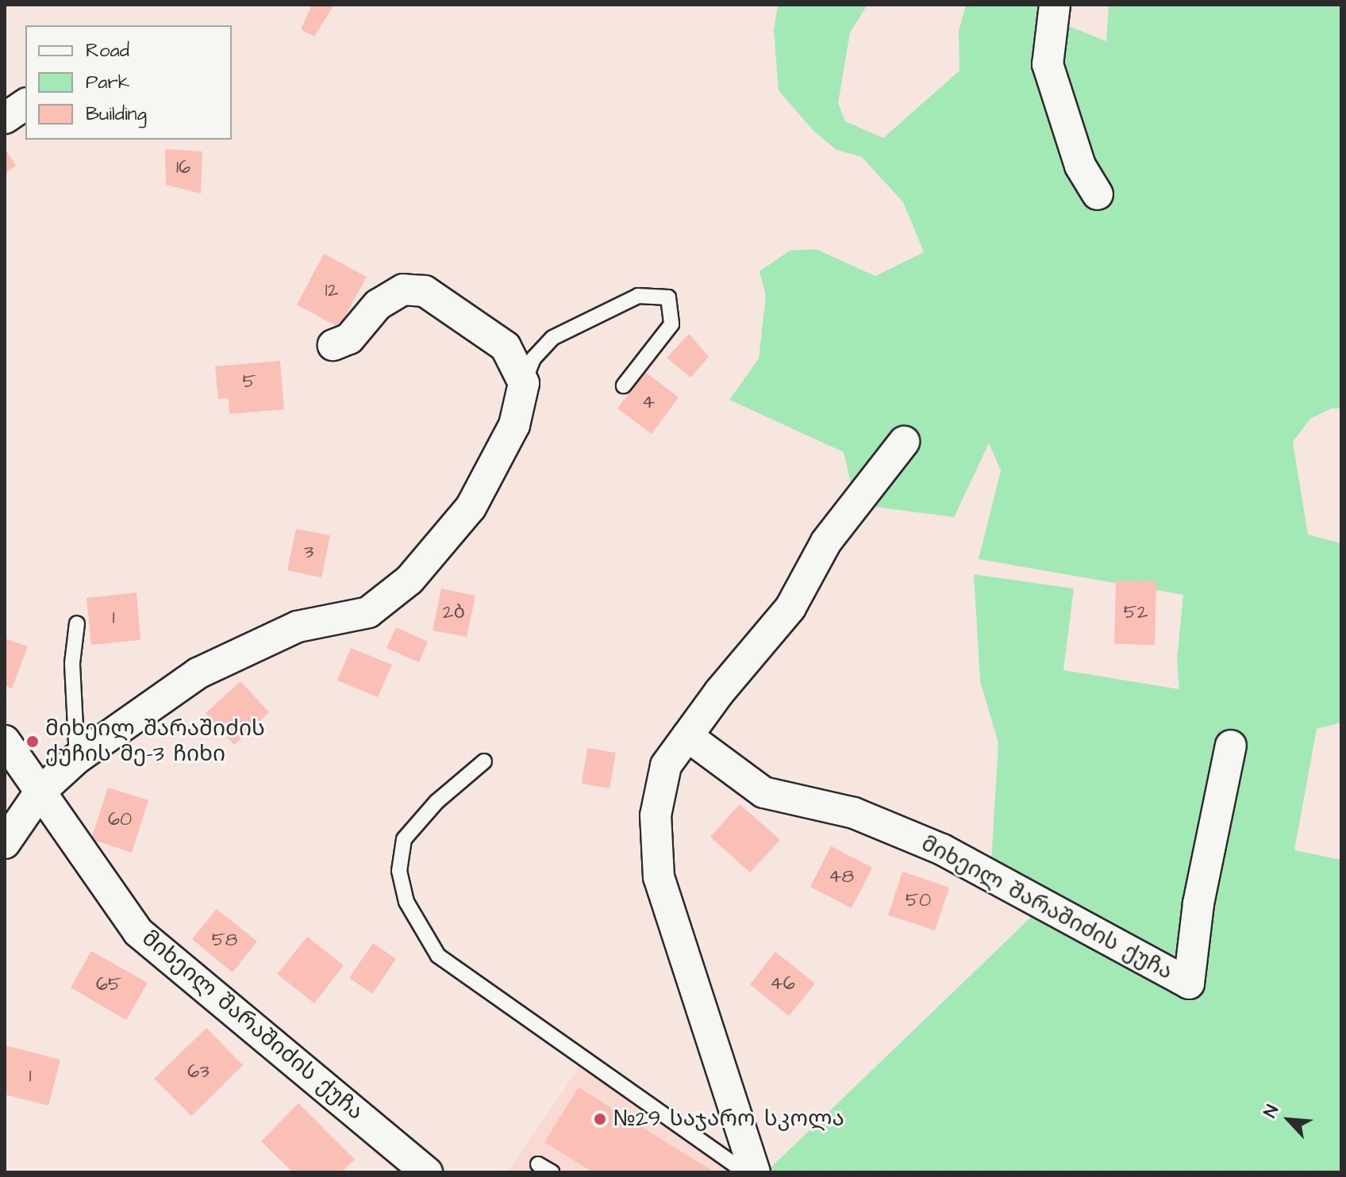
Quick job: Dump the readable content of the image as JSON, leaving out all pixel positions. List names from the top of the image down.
{
  "streets": {
    "street": ["მიხეილ შარაშიძის ქუჩა"]
  },
  "places": ["მიხეილ შარაშიძის ქუჩის მე-3 ჩიხი", "№29 საჯარო სკოლა"],
  "house_numbers": [
    "16",
    "12",
    "5",
    "4",
    "3",
    "2ბ",
    "52",
    "1",
    "60",
    "48",
    "50",
    "58",
    "46",
    "65",
    "63",
    "1"
  ],
  "legend": ["Road", "Park", "Building"],
  "north": "top left"
}
